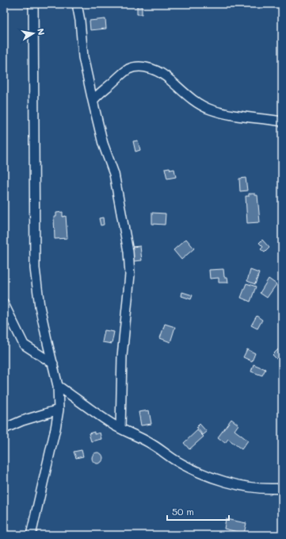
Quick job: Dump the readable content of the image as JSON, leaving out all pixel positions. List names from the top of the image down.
{
  "scale_bar": "50 m",
  "north": "right"
}
